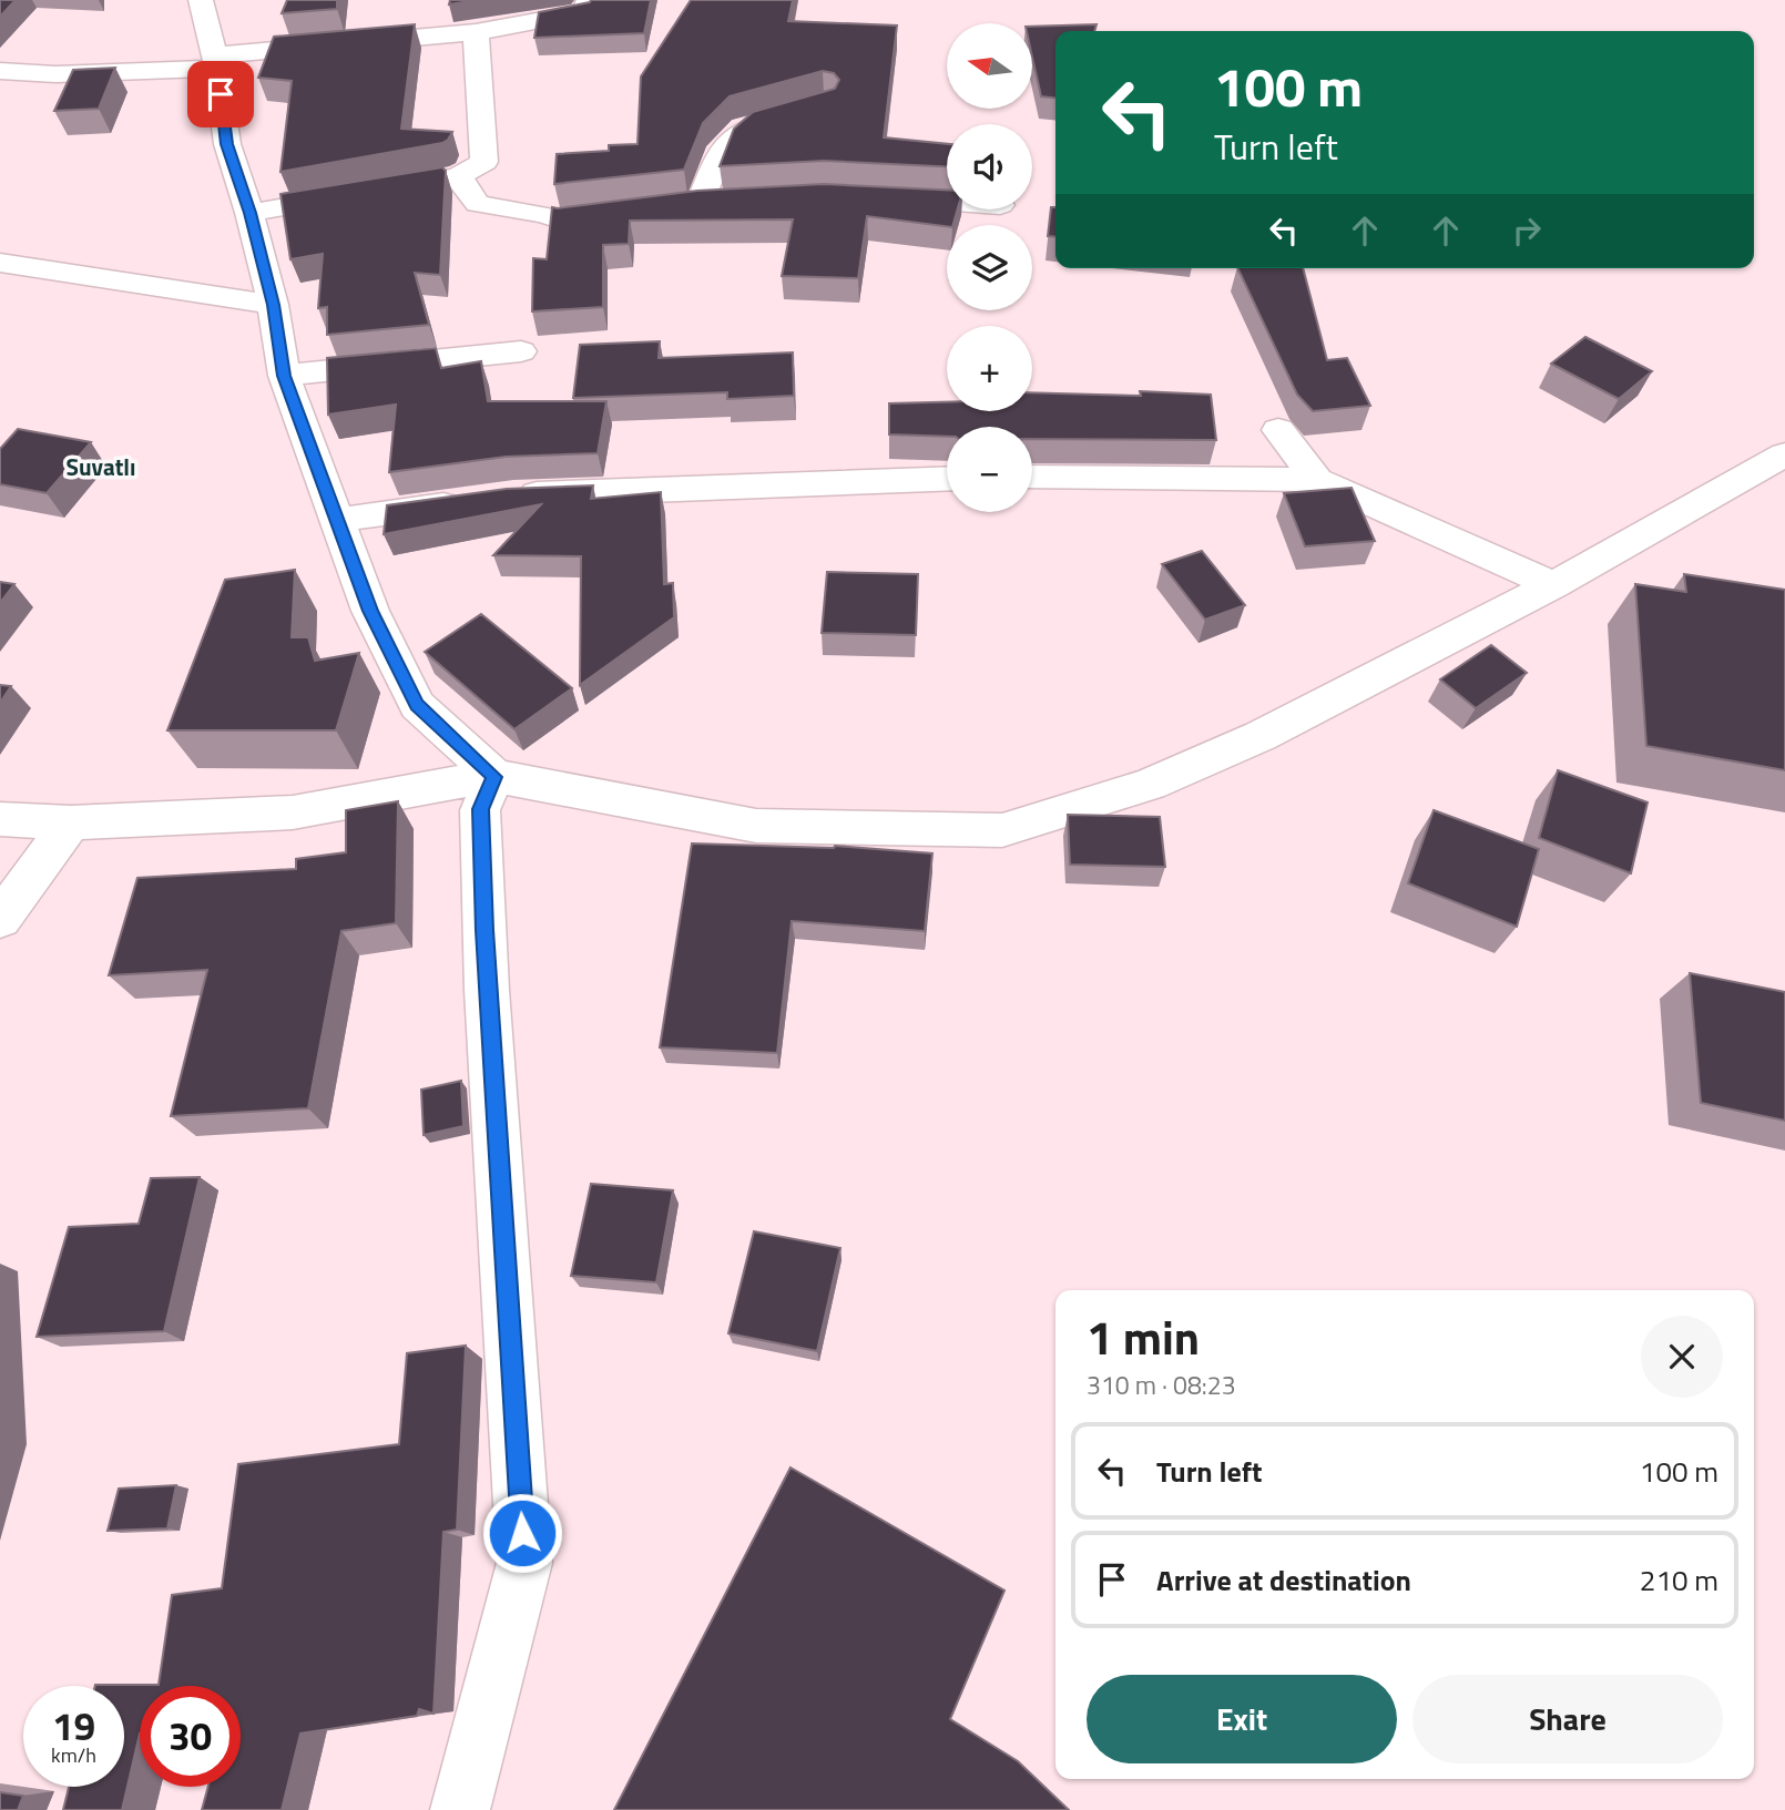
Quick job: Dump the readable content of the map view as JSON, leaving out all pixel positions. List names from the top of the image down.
{
  "districts": ["Suvatlı"],
  "north": "left",
  "page": {
    "map_buttons": ["+", "−"],
    "turn": ["100 m", "Turn left"],
    "heading": ["1 min", "310 m · 08:23"],
    "list": [
      {
        "name": "Turn left",
        "value": "100 m"
      },
      {
        "name": "Arrive at destination",
        "value": "210 m"
      }
    ],
    "buttons": ["Exit", "Share"],
    "speed": "19 km/h",
    "limit": "30"
  }
}
